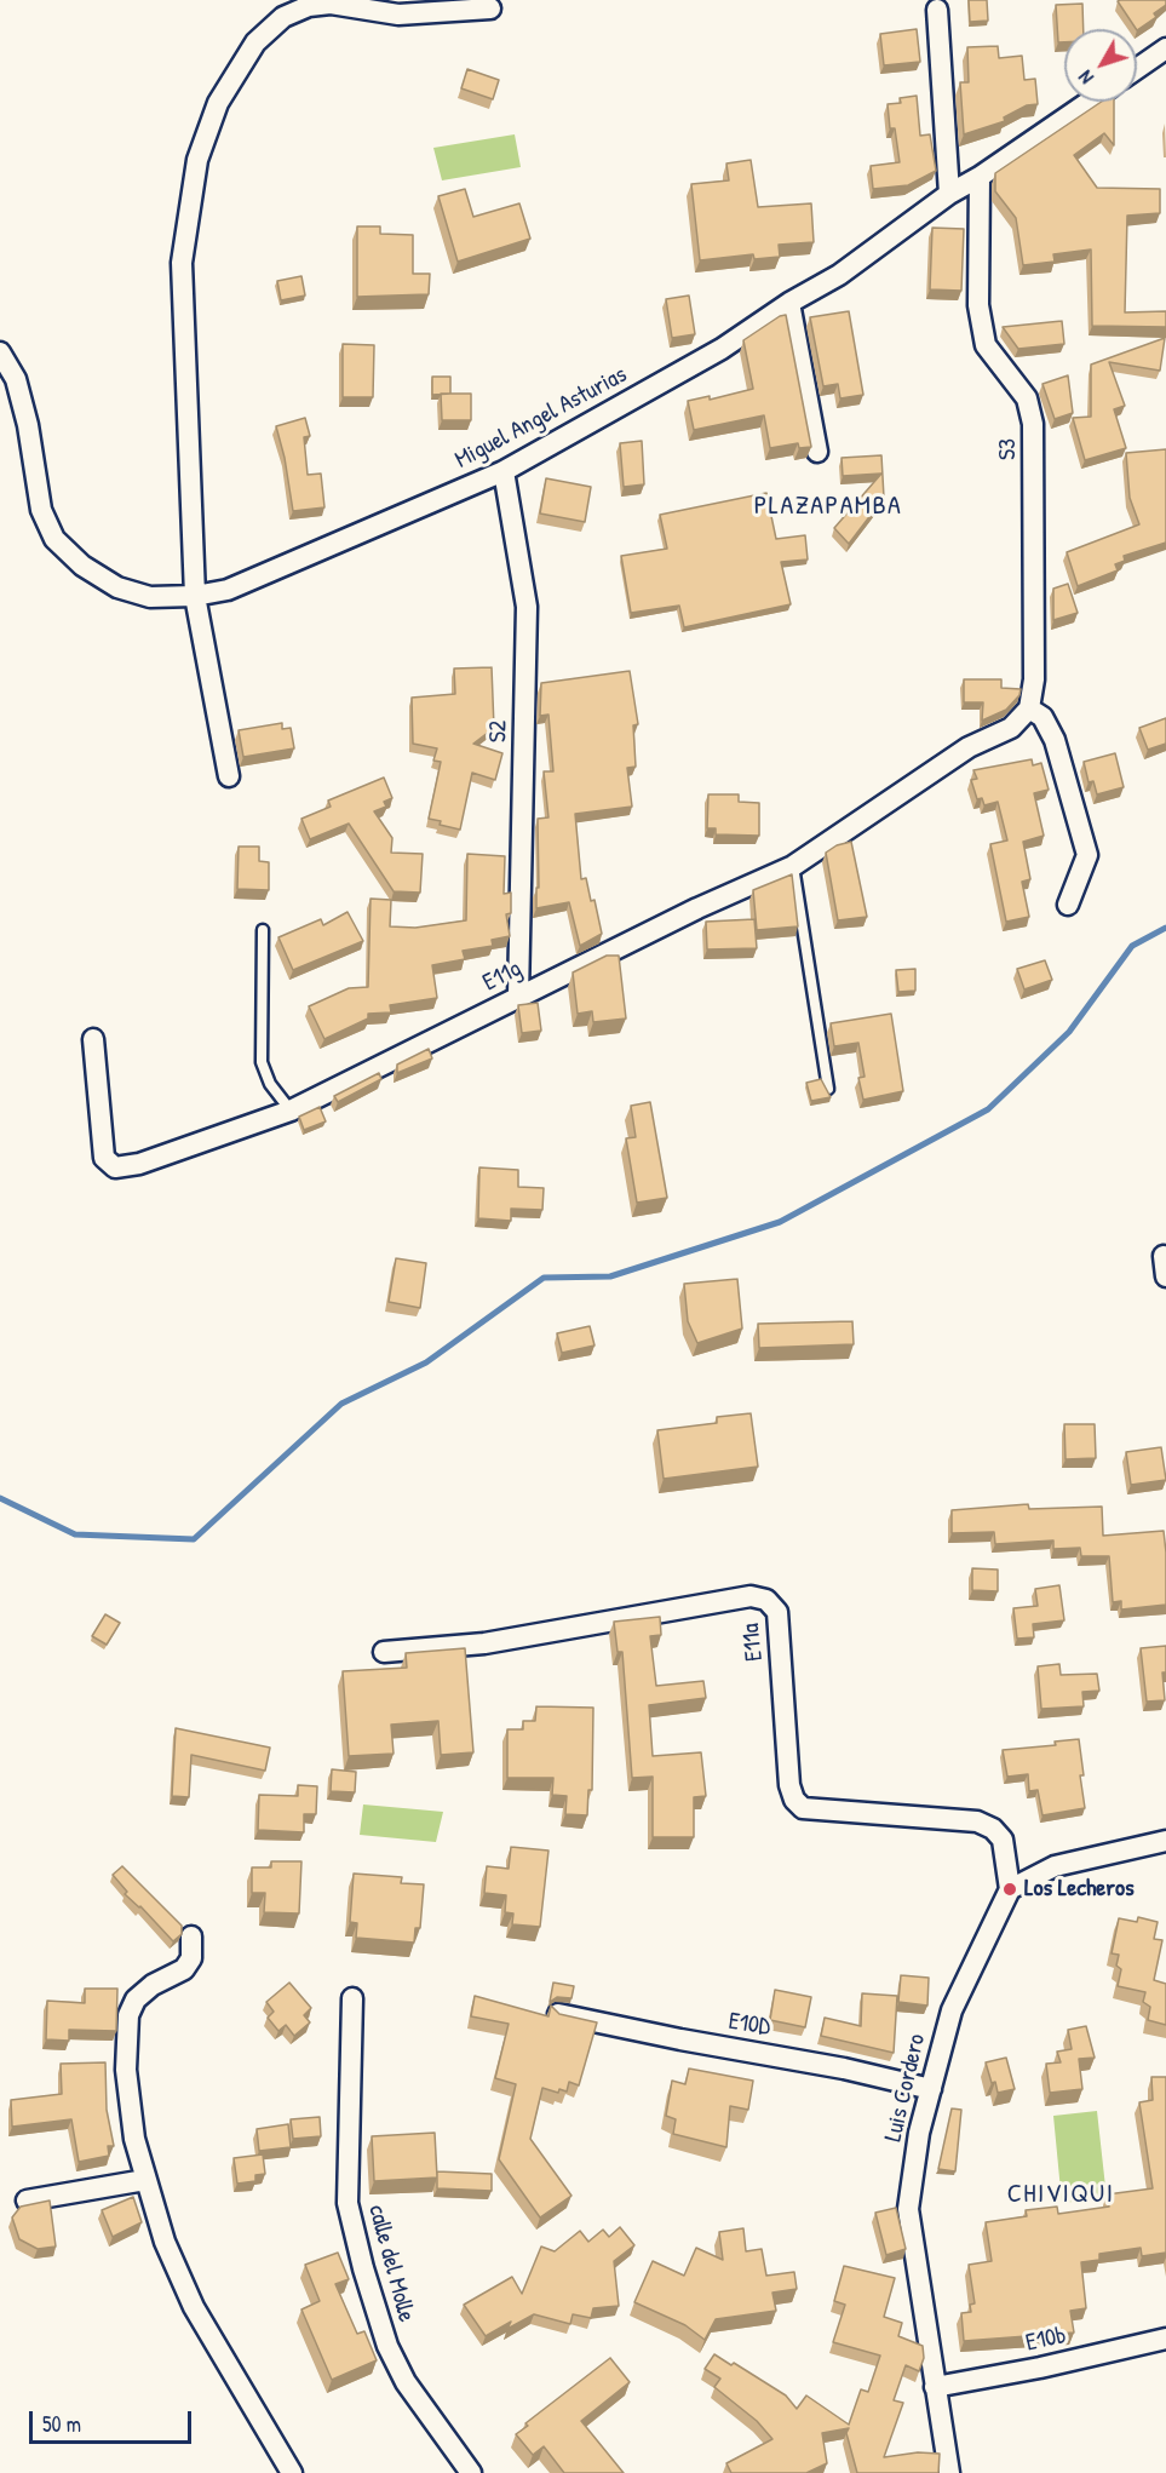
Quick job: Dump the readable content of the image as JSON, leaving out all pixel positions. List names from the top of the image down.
{
  "streets": {
    "street": [
      "Miguel Angel Asturias",
      "S3",
      "S2",
      "E11g",
      "E11a",
      "E10D",
      "Luis Cordero",
      "calle del Molle",
      "E10b"
    ]
  },
  "crossings": [
    ["Miguel Angel Asturias", "S3"],
    ["Miguel Angel Asturias", "S2"],
    ["S3", "E11g"],
    ["S2", "E11g"],
    ["E11a", "Luis Cordero"],
    ["E10D", "Luis Cordero"],
    ["Luis Cordero", "E10b"]
  ],
  "districts": ["PLAZAPAMBA", "CHIVIQUI"],
  "places": ["Los Lecheros"],
  "scale_bar": "50 m",
  "north": "bottom left"
}
